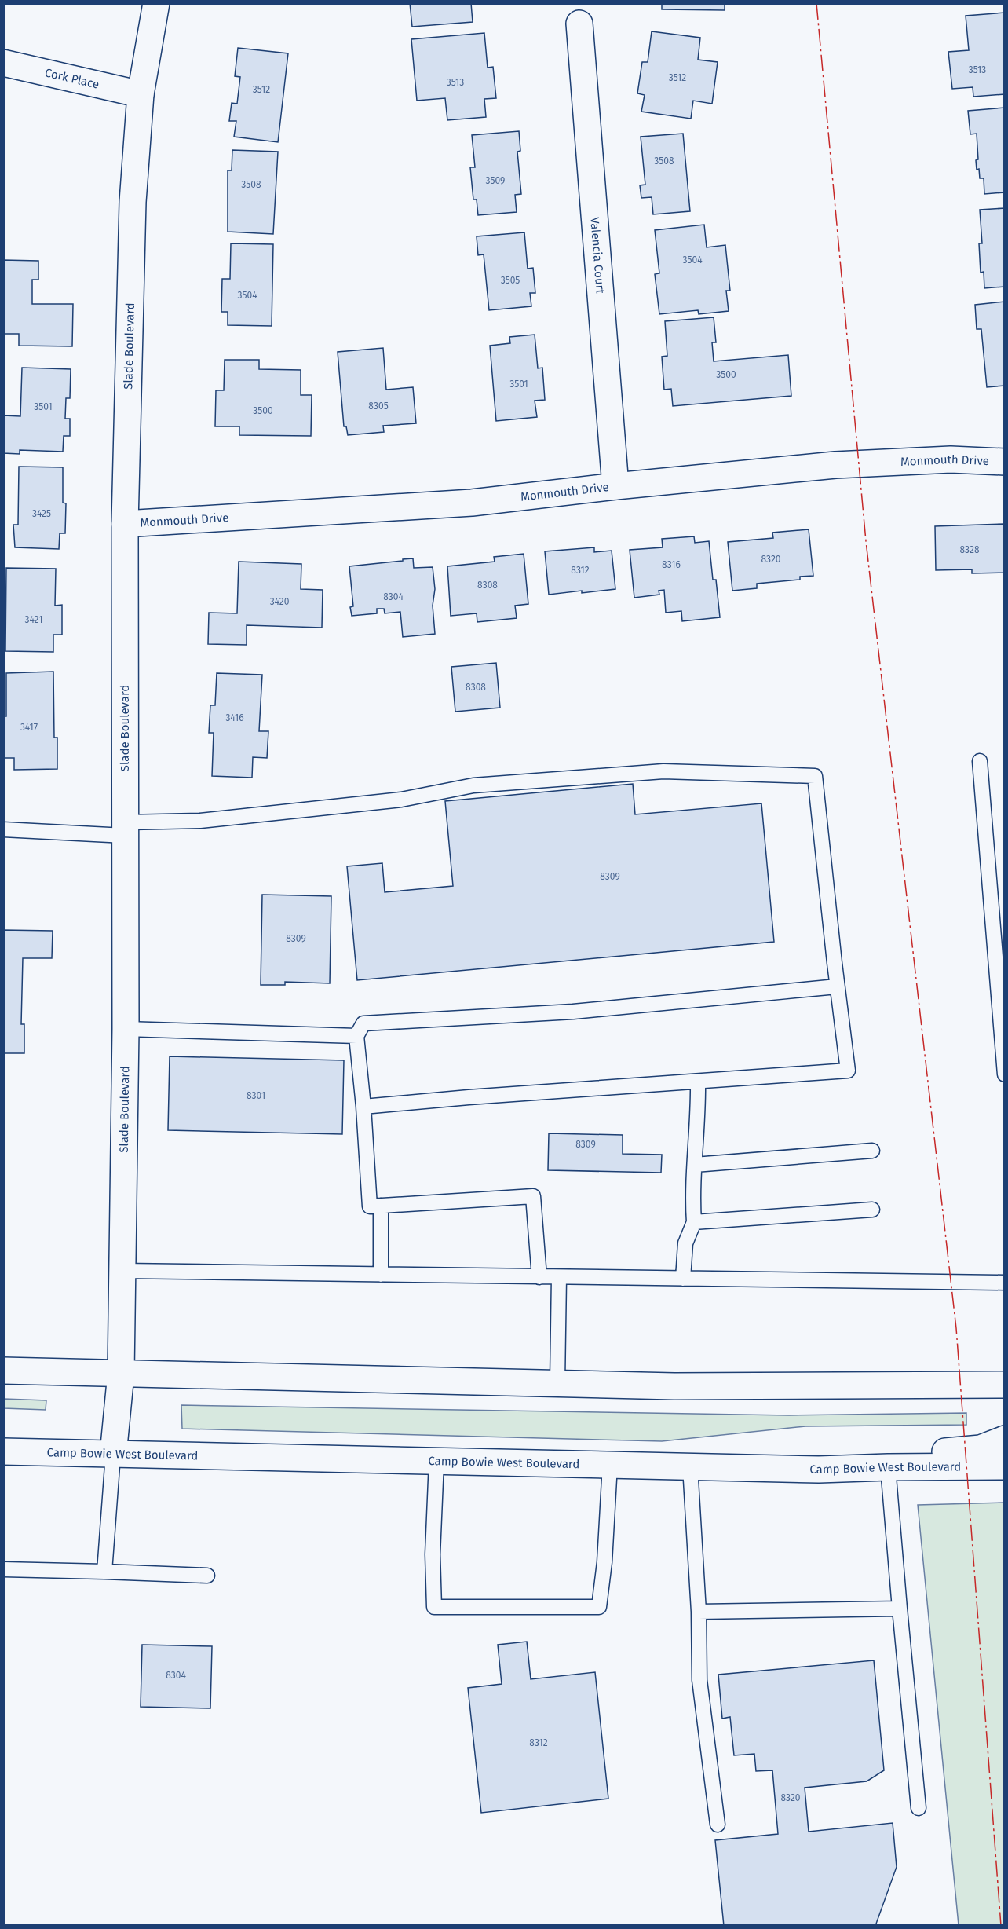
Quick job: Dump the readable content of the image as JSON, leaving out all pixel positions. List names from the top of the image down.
{
  "streets": {
    "street": [
      "Cork Place",
      "Valencia Court",
      "Slade Boulevard",
      "Monmouth Drive",
      "Camp Bowie West Boulevard"
    ]
  },
  "crossings": [
    ["Cork Place", "Slade Boulevard"],
    ["Valencia Court", "Monmouth Drive"],
    ["Slade Boulevard", "Monmouth Drive"],
    ["Slade Boulevard", "Camp Bowie West Boulevard"]
  ],
  "house_numbers": [
    "3513",
    "3512",
    "3513",
    "3512",
    "3508",
    "3509",
    "3508",
    "3504",
    "3505",
    "3504",
    "3500",
    "3501",
    "8305",
    "3501",
    "3500",
    "3425",
    "8328",
    "8320",
    "8316",
    "8312",
    "8308",
    "8304",
    "3420",
    "3421",
    "8308",
    "3416",
    "3417",
    "8309",
    "8309",
    "8301",
    "8309",
    "8304",
    "8312",
    "8320"
  ]
}
